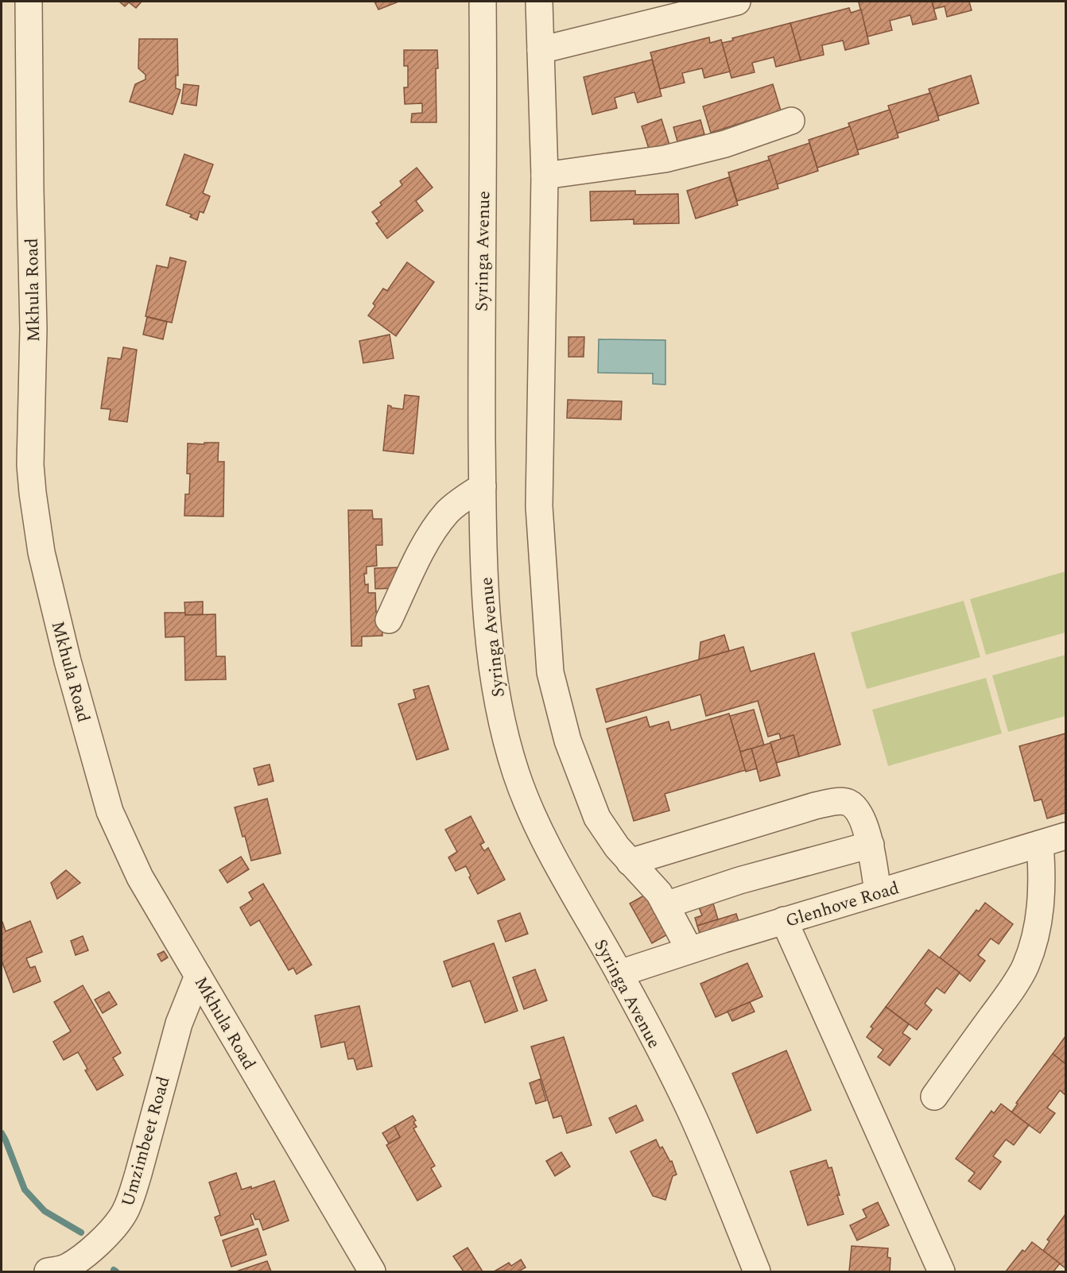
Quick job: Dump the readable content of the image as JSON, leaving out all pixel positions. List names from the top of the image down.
{
  "streets": {
    "street": [
      "Syringa Avenue",
      "Mkhula Road",
      "Glenhove Road",
      "Umzimbeet Road"
    ]
  },
  "crossings": [
    ["Syringa Avenue", "Glenhove Road"],
    ["Mkhula Road", "Umzimbeet Road"]
  ]
}
